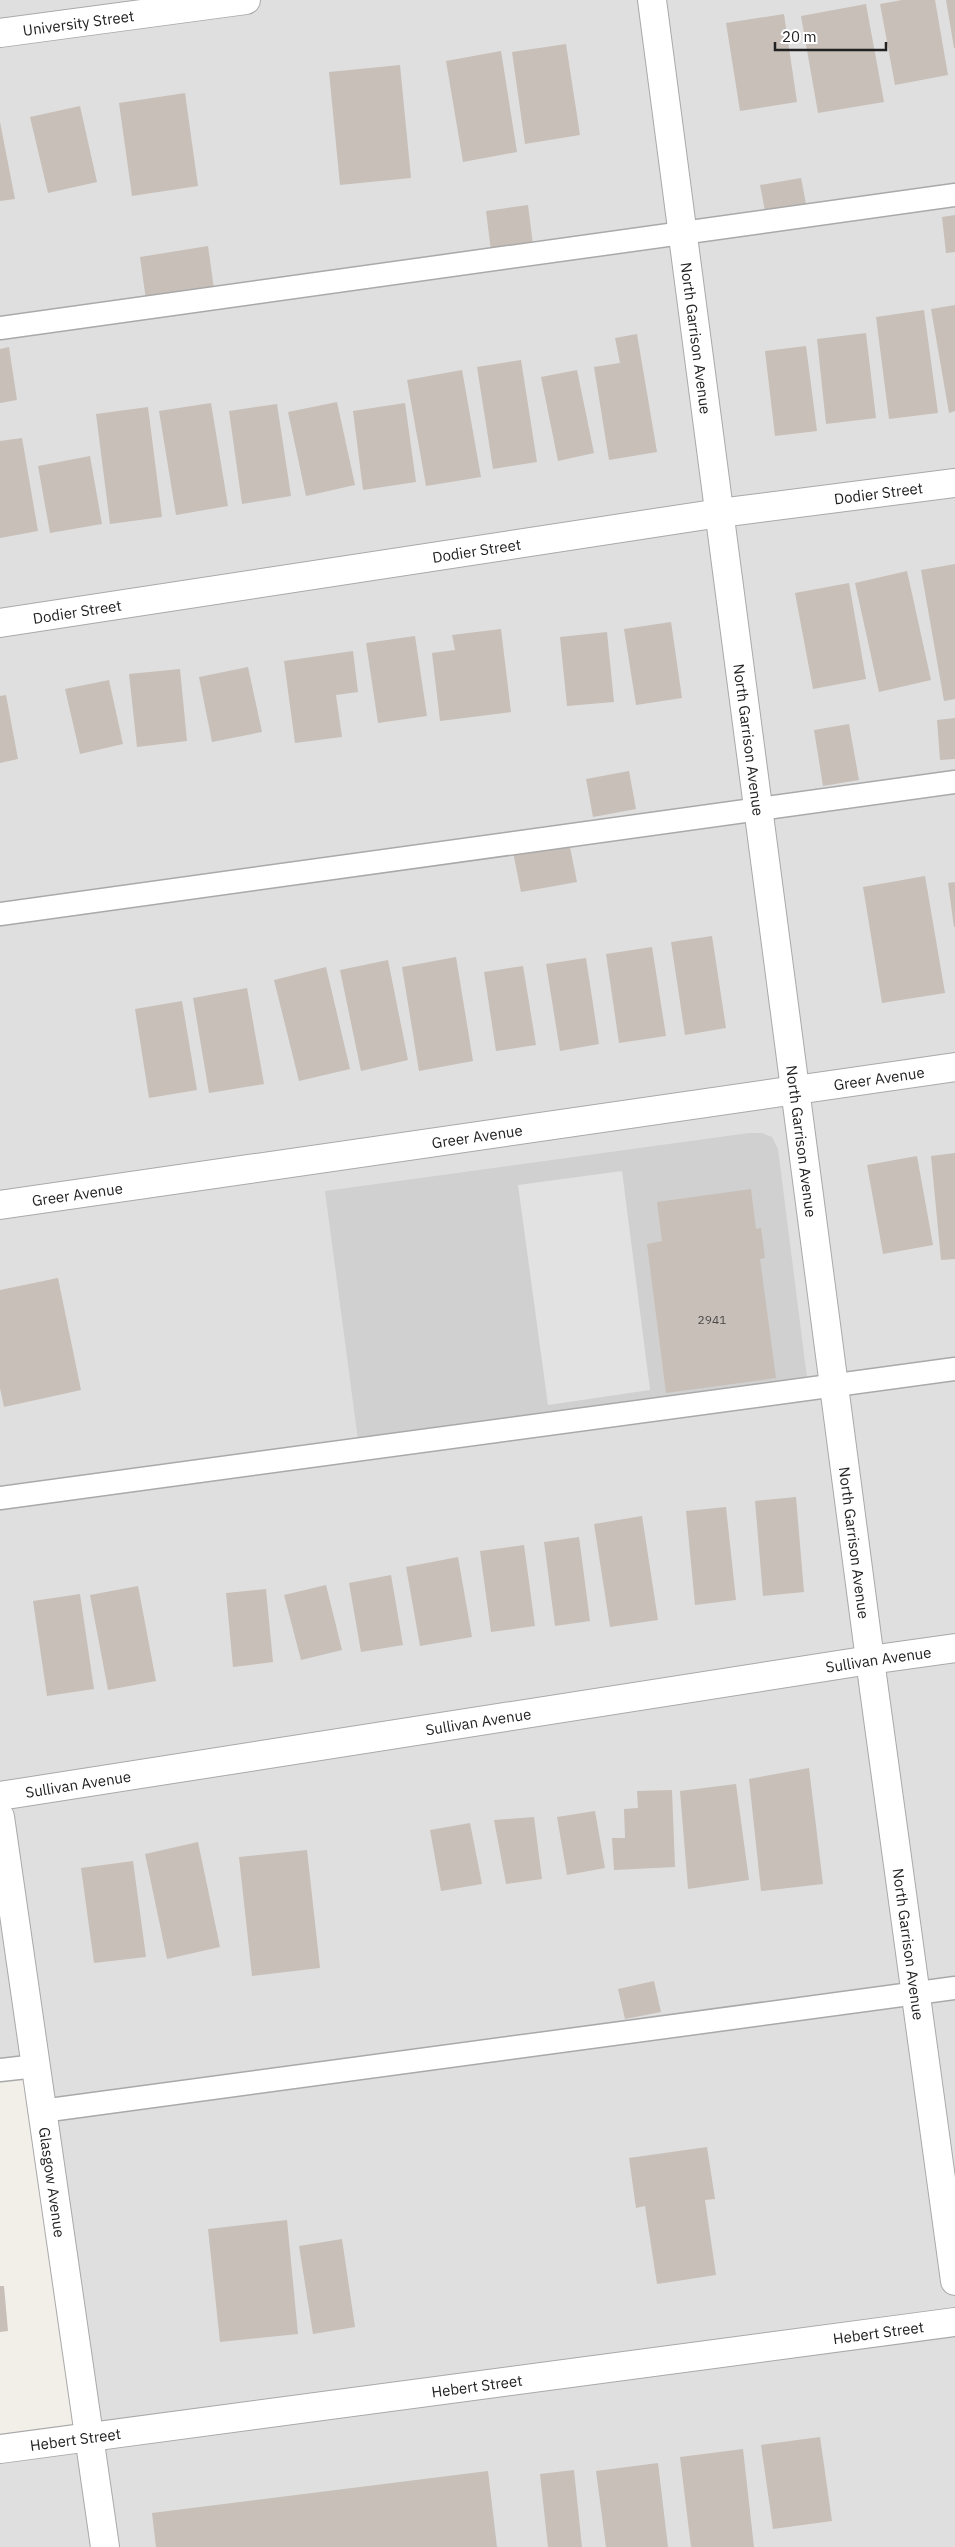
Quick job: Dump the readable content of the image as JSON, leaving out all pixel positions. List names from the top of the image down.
{
  "streets": {
    "street": [
      "University Street",
      "North Garrison Avenue",
      "Dodier Street",
      "Greer Avenue",
      "Sullivan Avenue",
      "Glasgow Avenue",
      "Hebert Street"
    ]
  },
  "crossings": [
    ["North Garrison Avenue", "Dodier Street"],
    ["North Garrison Avenue", "Greer Avenue"],
    ["North Garrison Avenue", "Sullivan Avenue"],
    ["Glasgow Avenue", "Hebert Street"]
  ],
  "house_numbers": ["2941"],
  "scale_bar": "20 m"
}
